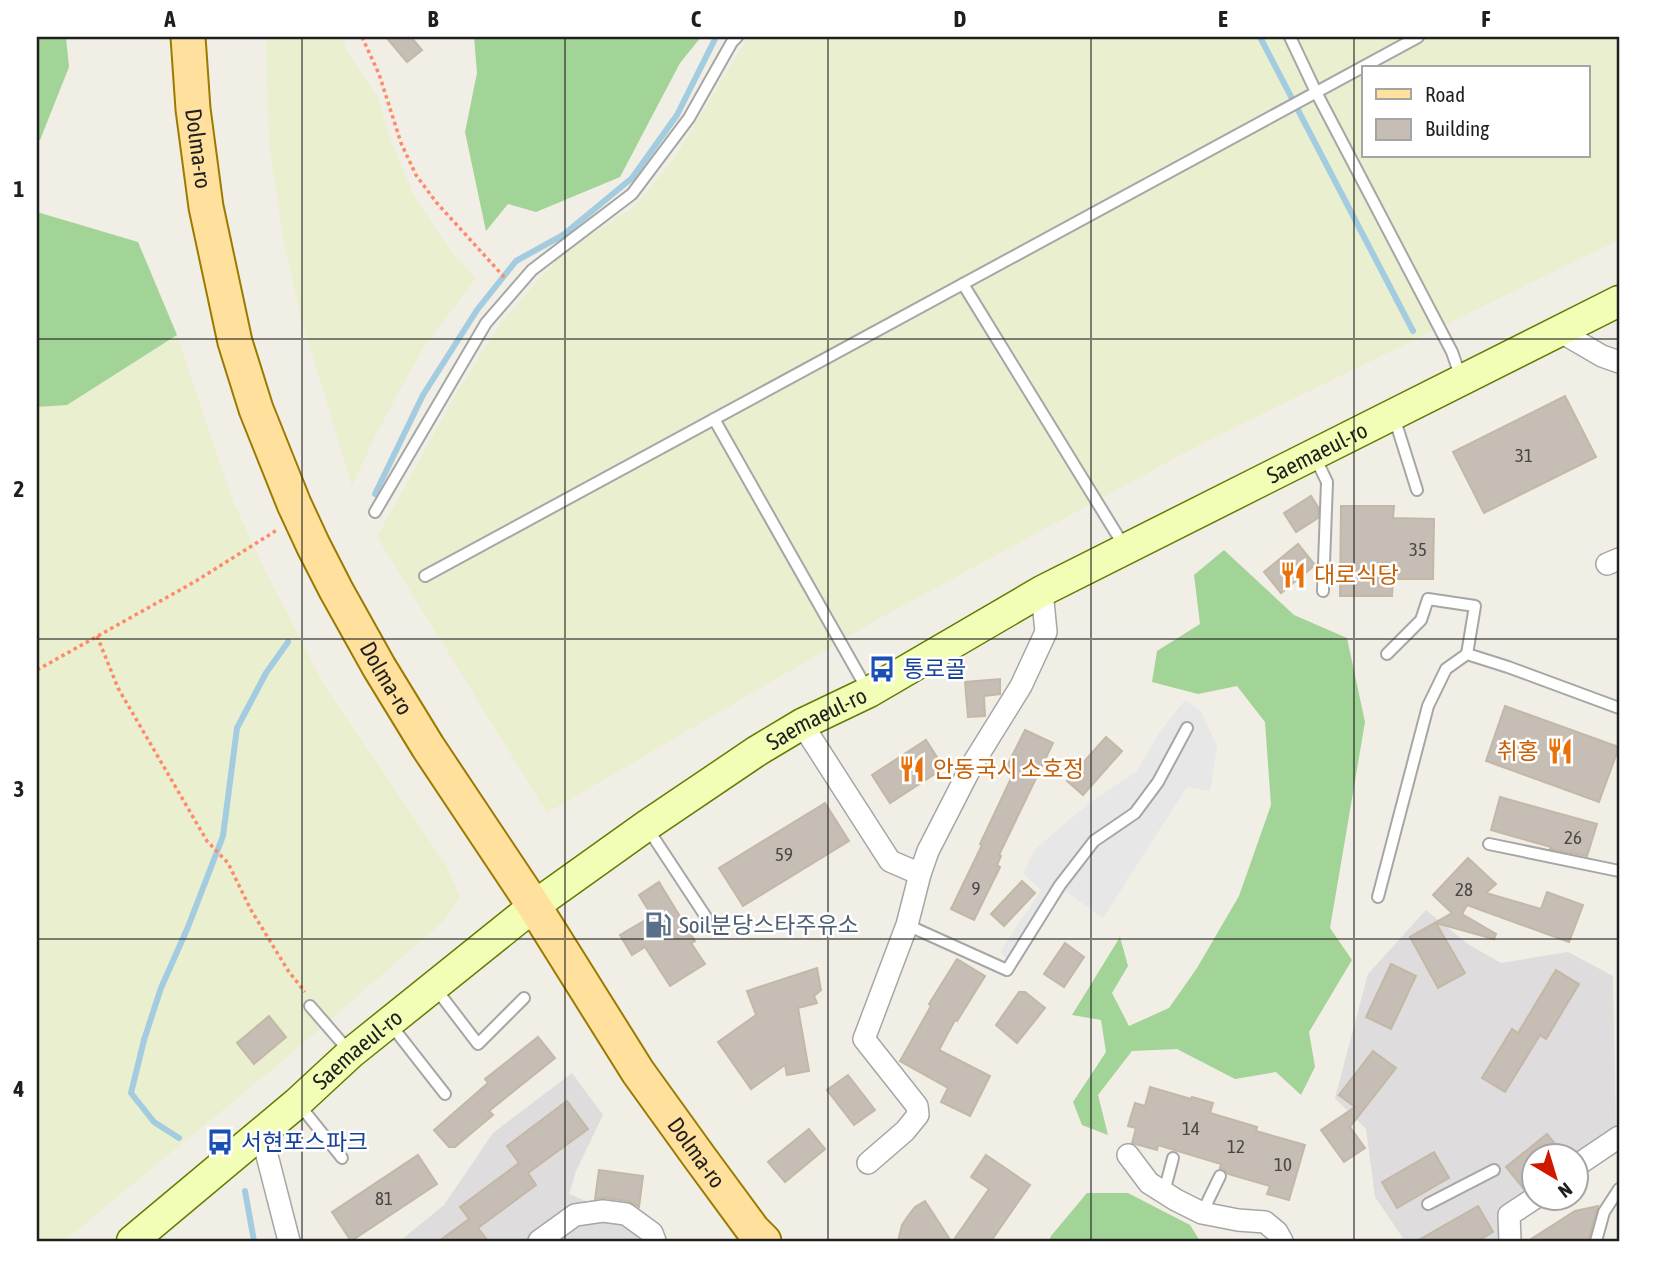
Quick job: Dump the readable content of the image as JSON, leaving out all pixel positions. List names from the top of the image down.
{
  "streets": {
    "main road": ["Dolma-ro"],
    "street": ["Saemaeul-ro"]
  },
  "crossings": [
    ["Dolma-ro", "Saemaeul-ro"]
  ],
  "places": {
    "restaurant": ["대로식당", "취홍", "안동국시 소호정"],
    "bus stop": ["통로골", "서현포스파크"],
    "fuel station": ["Soil분당스타주유소"]
  },
  "house_numbers": [
    "31",
    "35",
    "26",
    "59",
    "9",
    "28",
    "14",
    "12",
    "10",
    "81"
  ],
  "legend": ["Road", "Building"],
  "north": "bottom right",
  "grid": {
    "columns": [
      "A",
      "B",
      "C",
      "D",
      "E",
      "F"
    ],
    "rows": [
      "1",
      "2",
      "3",
      "4"
    ]
  }
}
